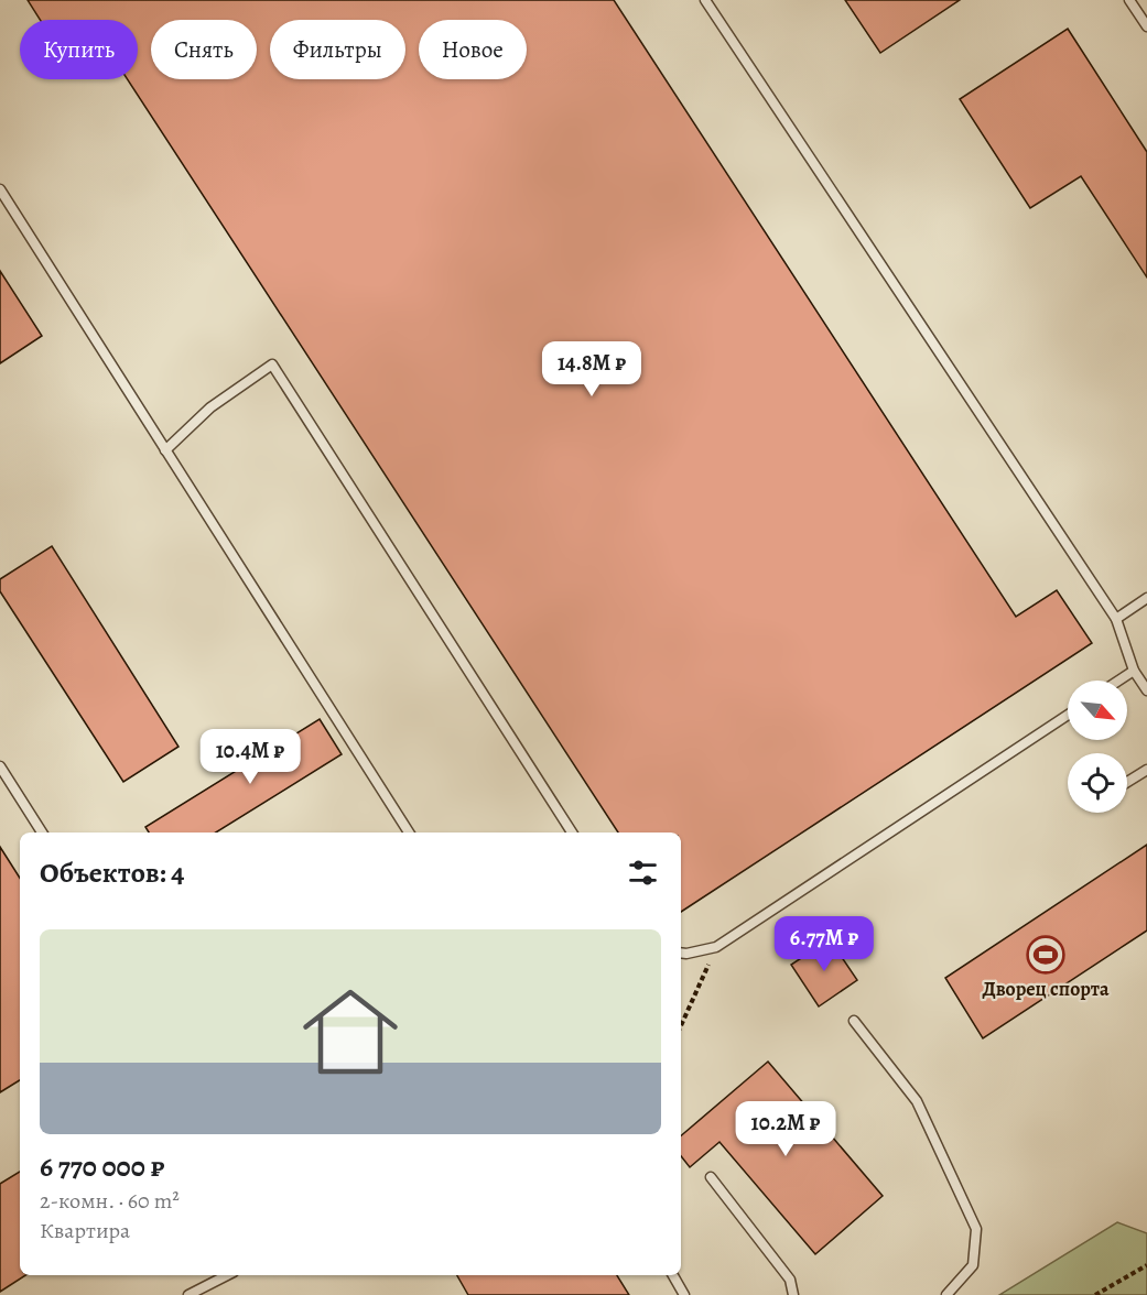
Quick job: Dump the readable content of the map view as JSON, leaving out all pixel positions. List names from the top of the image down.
{
  "places": {
    "sports": ["Дворец спорта"]
  },
  "north": "bottom right",
  "page": {
    "chip": [
      "Купить",
      "Снять",
      "Фильтры",
      "Новое"
    ],
    "price": [
      "14.8M ₽",
      "10.4M ₽",
      "6.77M ₽",
      "10.2M ₽"
    ],
    "heading": "Объектов: 4",
    "list": [
      {
        "name": "6 770 000 ₽",
        "note": "2-комн. · 60 m² · Квартира"
      }
    ]
  }
}
